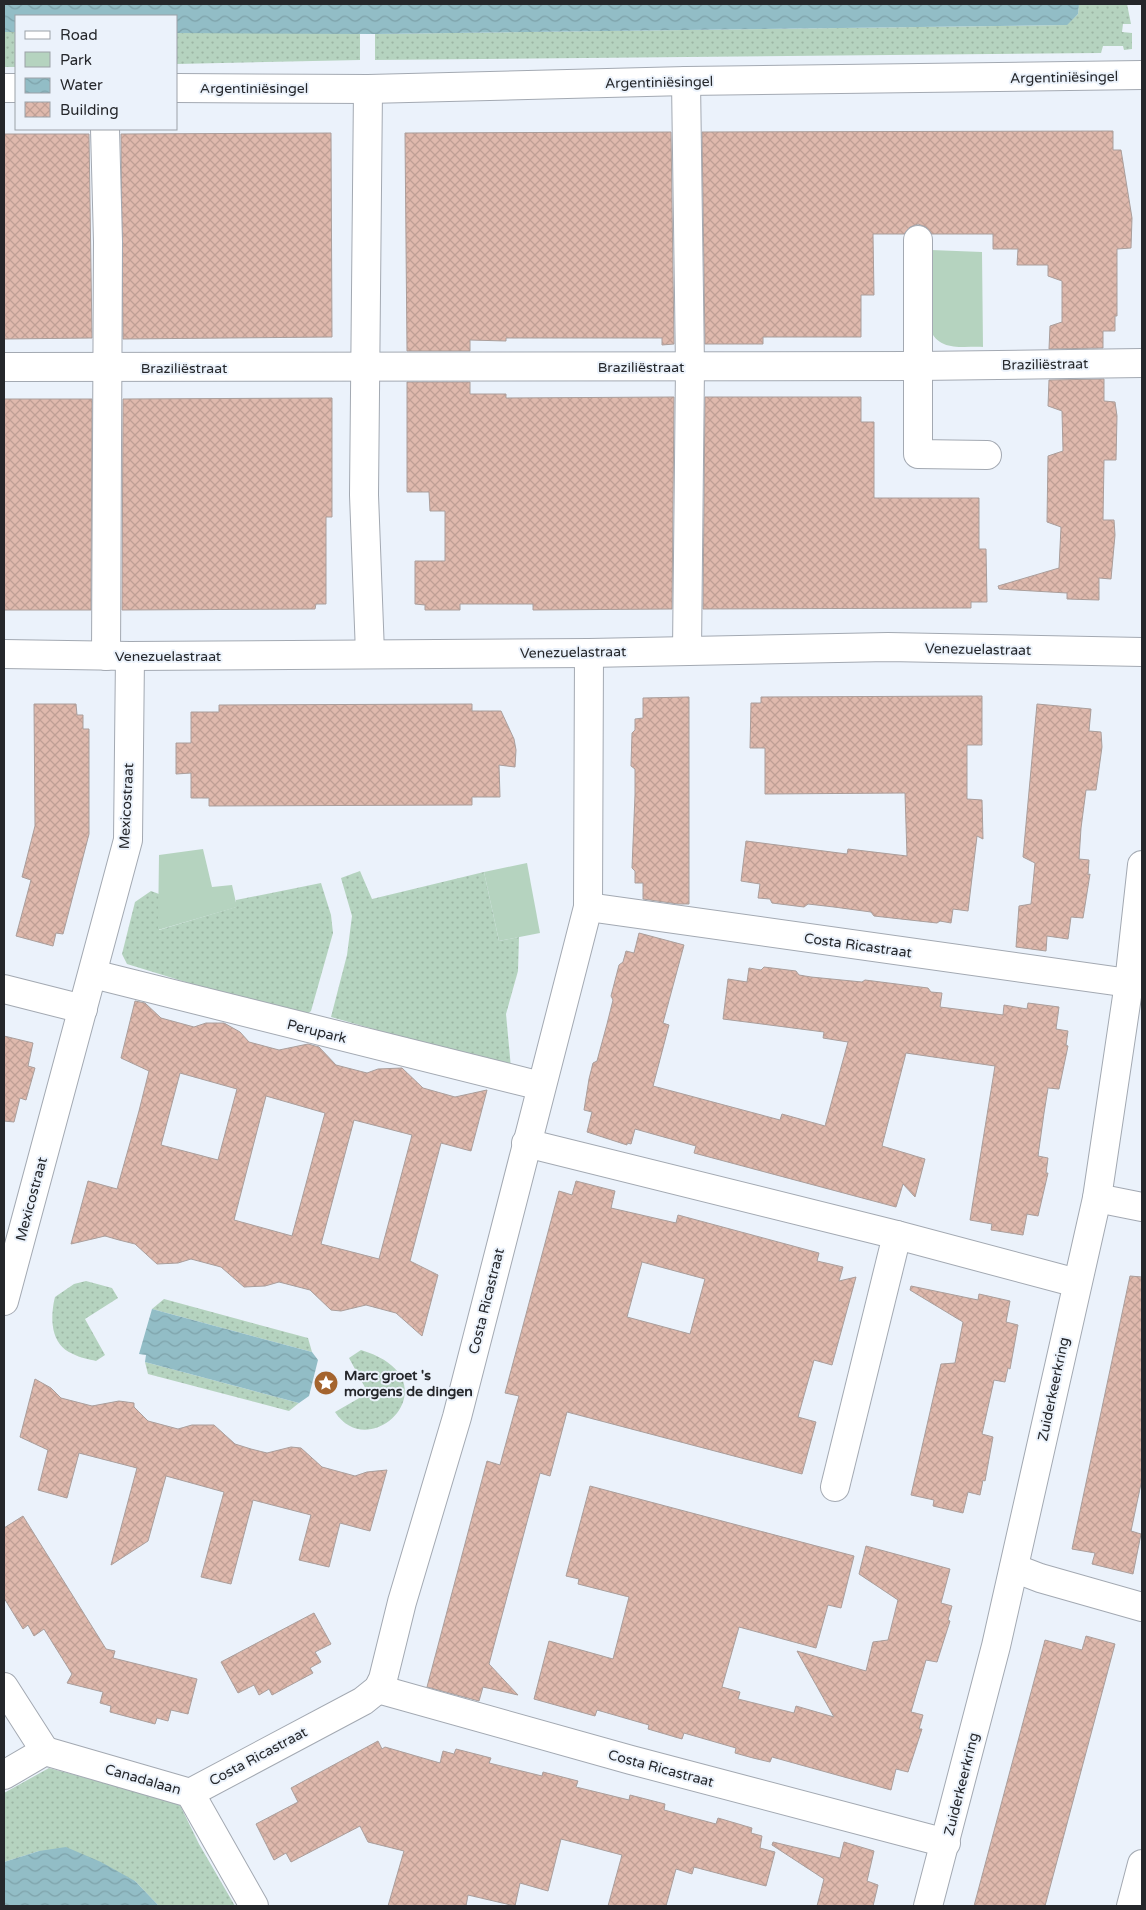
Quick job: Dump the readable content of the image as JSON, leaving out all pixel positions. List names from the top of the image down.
{
  "streets": {
    "street": [
      "Argentiniësingel",
      "Braziliëstraat",
      "Venezuelastraat",
      "Mexicostraat",
      "Costa Ricastraat",
      "Perupark",
      "Zuiderkeerkring",
      "Canadalaan"
    ]
  },
  "crossings": [
    ["Braziliëstraat", "Mexicostraat"],
    ["Venezuelastraat", "Mexicostraat"],
    ["Venezuelastraat", "Costa Ricastraat"],
    ["Mexicostraat", "Perupark"],
    ["Costa Ricastraat", "Perupark"],
    ["Costa Ricastraat", "Zuiderkeerkring"],
    ["Costa Ricastraat", "Canadalaan"]
  ],
  "places": {
    "place": ["Marc groet 's morgens de dingen"]
  },
  "legend": [
    "Road",
    "Park",
    "Water",
    "Building"
  ]
}
